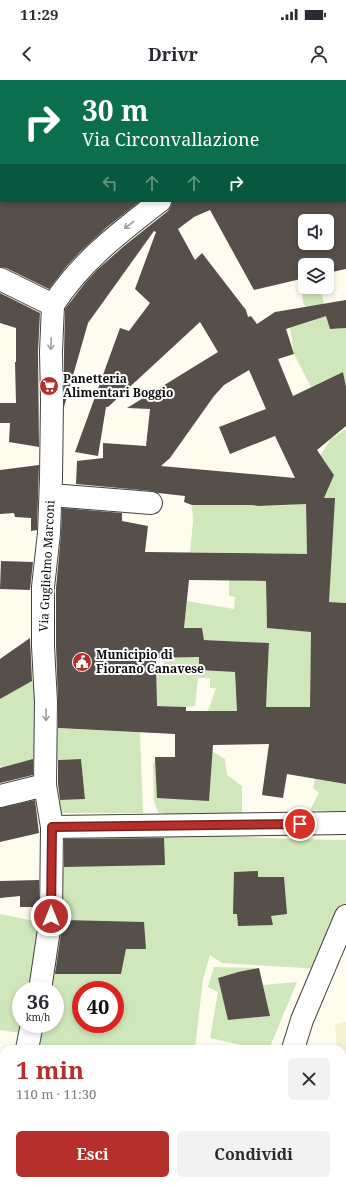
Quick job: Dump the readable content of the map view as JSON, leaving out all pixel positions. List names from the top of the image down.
{
  "streets": {
    "street": ["Via Guglielmo Marconi"]
  },
  "one_way": ["Via Guglielmo Marconi"],
  "places": {
    "supermarket": ["Panetteria Alimentari Boggio"],
    "public building": ["Municipio di Fiorano Canavese"]
  },
  "page": {
    "status": "11:29",
    "header": "Drivr",
    "turn": ["30 m", "Via Circonvallazione"],
    "speed": "36 km/h",
    "limit": "40",
    "heading": ["1 min", "110 m · 11:30"],
    "buttons": ["Esci", "Condividi"]
  }
}
